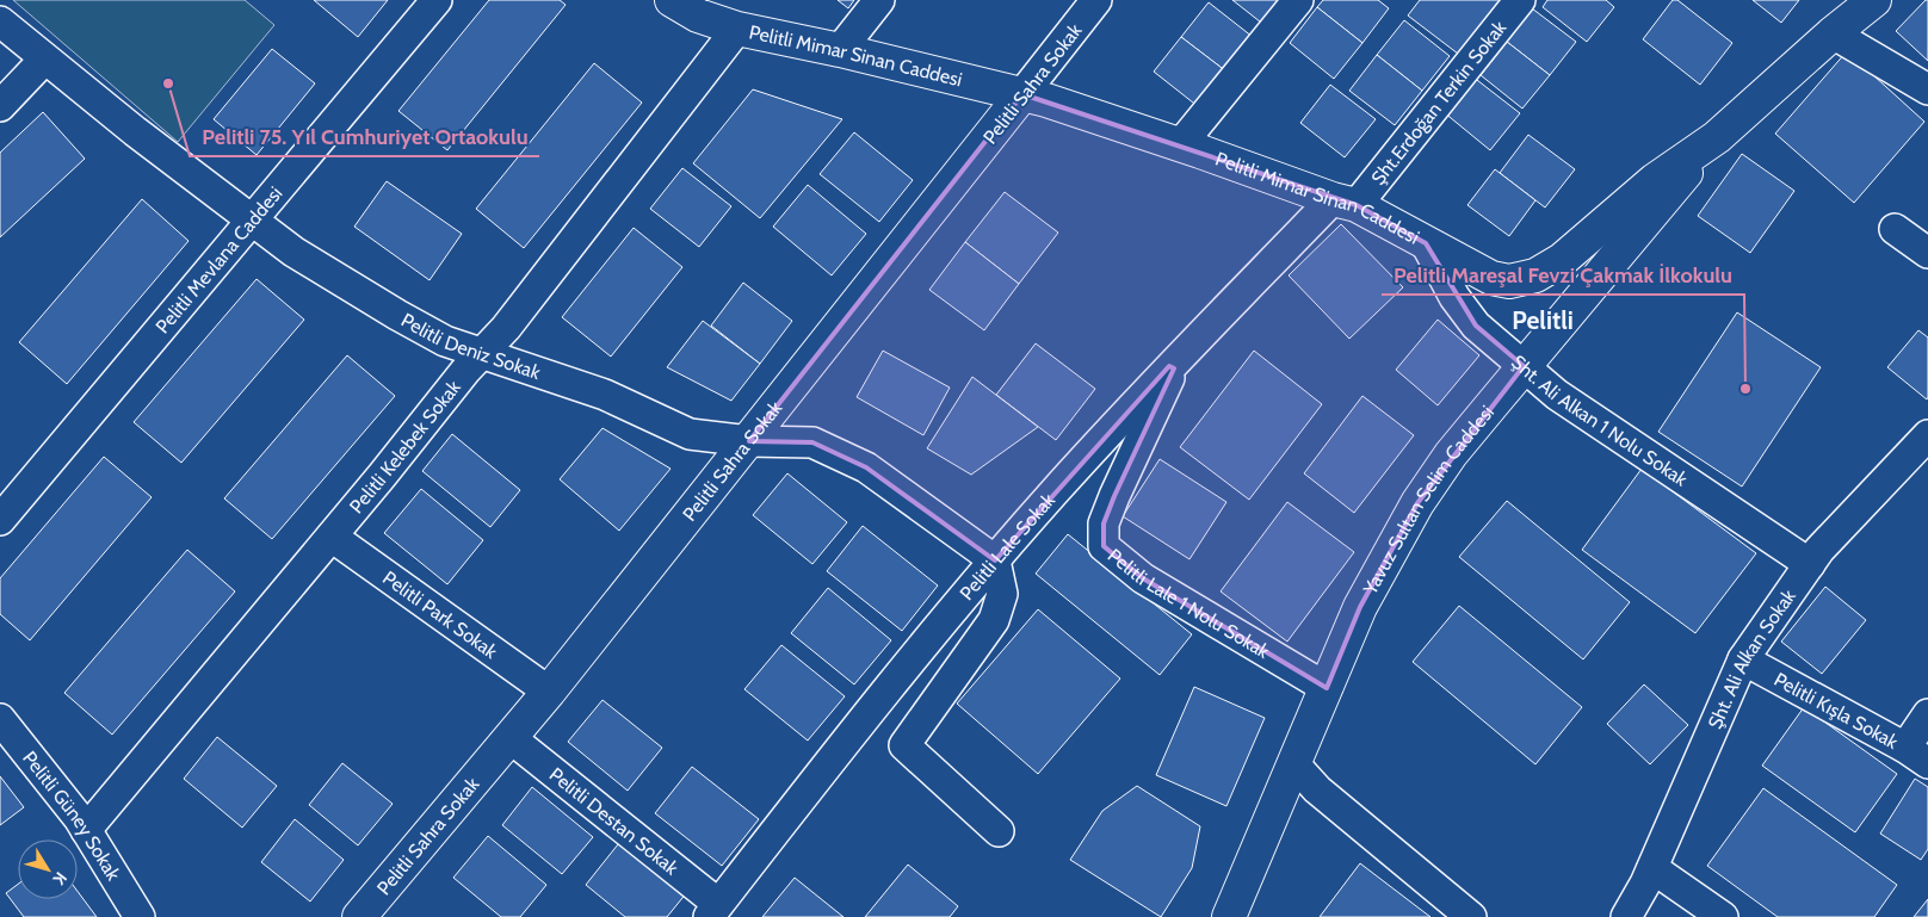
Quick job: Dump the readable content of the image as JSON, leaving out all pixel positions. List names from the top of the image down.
{
  "streets": {
    "street": [
      "Pelitli Mimar Sinan Caddesi",
      "Pelitli Sahra Sokak",
      "Şht.Erdoğan Terkin Sokak",
      "Pelitli Mevlana Caddesi",
      "Pelitli Deniz Sokak",
      "Şht. Ali Alkan 1 Nolu Sokak",
      "Pelitli Kelebek Sokak",
      "Yavuz Sultan Selim Caddesi",
      "Pelitli Lale Sokak",
      "Pelitli Lale 1 Nolu Sokak",
      "Pelitli Park Sokak",
      "Şht. Ali Alkan Sokak",
      "Pelitli Kışla Sokak",
      "Pelitli Güney Sokak",
      "Pelitli Destan Sokak"
    ]
  },
  "crossings": [
    ["Pelitli Mimar Sinan Caddesi", "Pelitli Sahra Sokak"],
    ["Pelitli Mimar Sinan Caddesi", "Şht.Erdoğan Terkin Sokak"],
    ["Pelitli Mimar Sinan Caddesi", "Şht. Ali Alkan 1 Nolu Sokak"],
    ["Pelitli Mimar Sinan Caddesi", "Pelitli Kelebek Sokak"],
    ["Pelitli Mimar Sinan Caddesi", "Yavuz Sultan Selim Caddesi"],
    ["Pelitli Mimar Sinan Caddesi", "Pelitli Lale Sokak"],
    ["Pelitli Sahra Sokak", "Pelitli Deniz Sokak"],
    ["Pelitli Sahra Sokak", "Pelitli Park Sokak"],
    ["Pelitli Sahra Sokak", "Pelitli Destan Sokak"],
    ["Şht.Erdoğan Terkin Sokak", "Pelitli Lale Sokak"],
    ["Pelitli Mevlana Caddesi", "Pelitli Deniz Sokak"],
    ["Pelitli Deniz Sokak", "Pelitli Kelebek Sokak"],
    ["Pelitli Deniz Sokak", "Pelitli Lale Sokak"],
    ["Şht. Ali Alkan 1 Nolu Sokak", "Yavuz Sultan Selim Caddesi"],
    ["Şht. Ali Alkan 1 Nolu Sokak", "Şht. Ali Alkan Sokak"],
    ["Pelitli Kelebek Sokak", "Pelitli Park Sokak"],
    ["Pelitli Kelebek Sokak", "Pelitli Güney Sokak"],
    ["Yavuz Sultan Selim Caddesi", "Pelitli Lale 1 Nolu Sokak"],
    ["Pelitli Lale Sokak", "Pelitli Lale 1 Nolu Sokak"],
    ["Pelitli Lale Sokak", "Pelitli Destan Sokak"],
    ["Şht. Ali Alkan Sokak", "Pelitli Kışla Sokak"]
  ],
  "districts": ["Pelitli"],
  "places": ["Pelitli 75. Yıl Cumhuriyet Ortaokulu", "Pelitli Mareşal Fevzi Çakmak İlkokulu"],
  "north": "bottom right"
}
